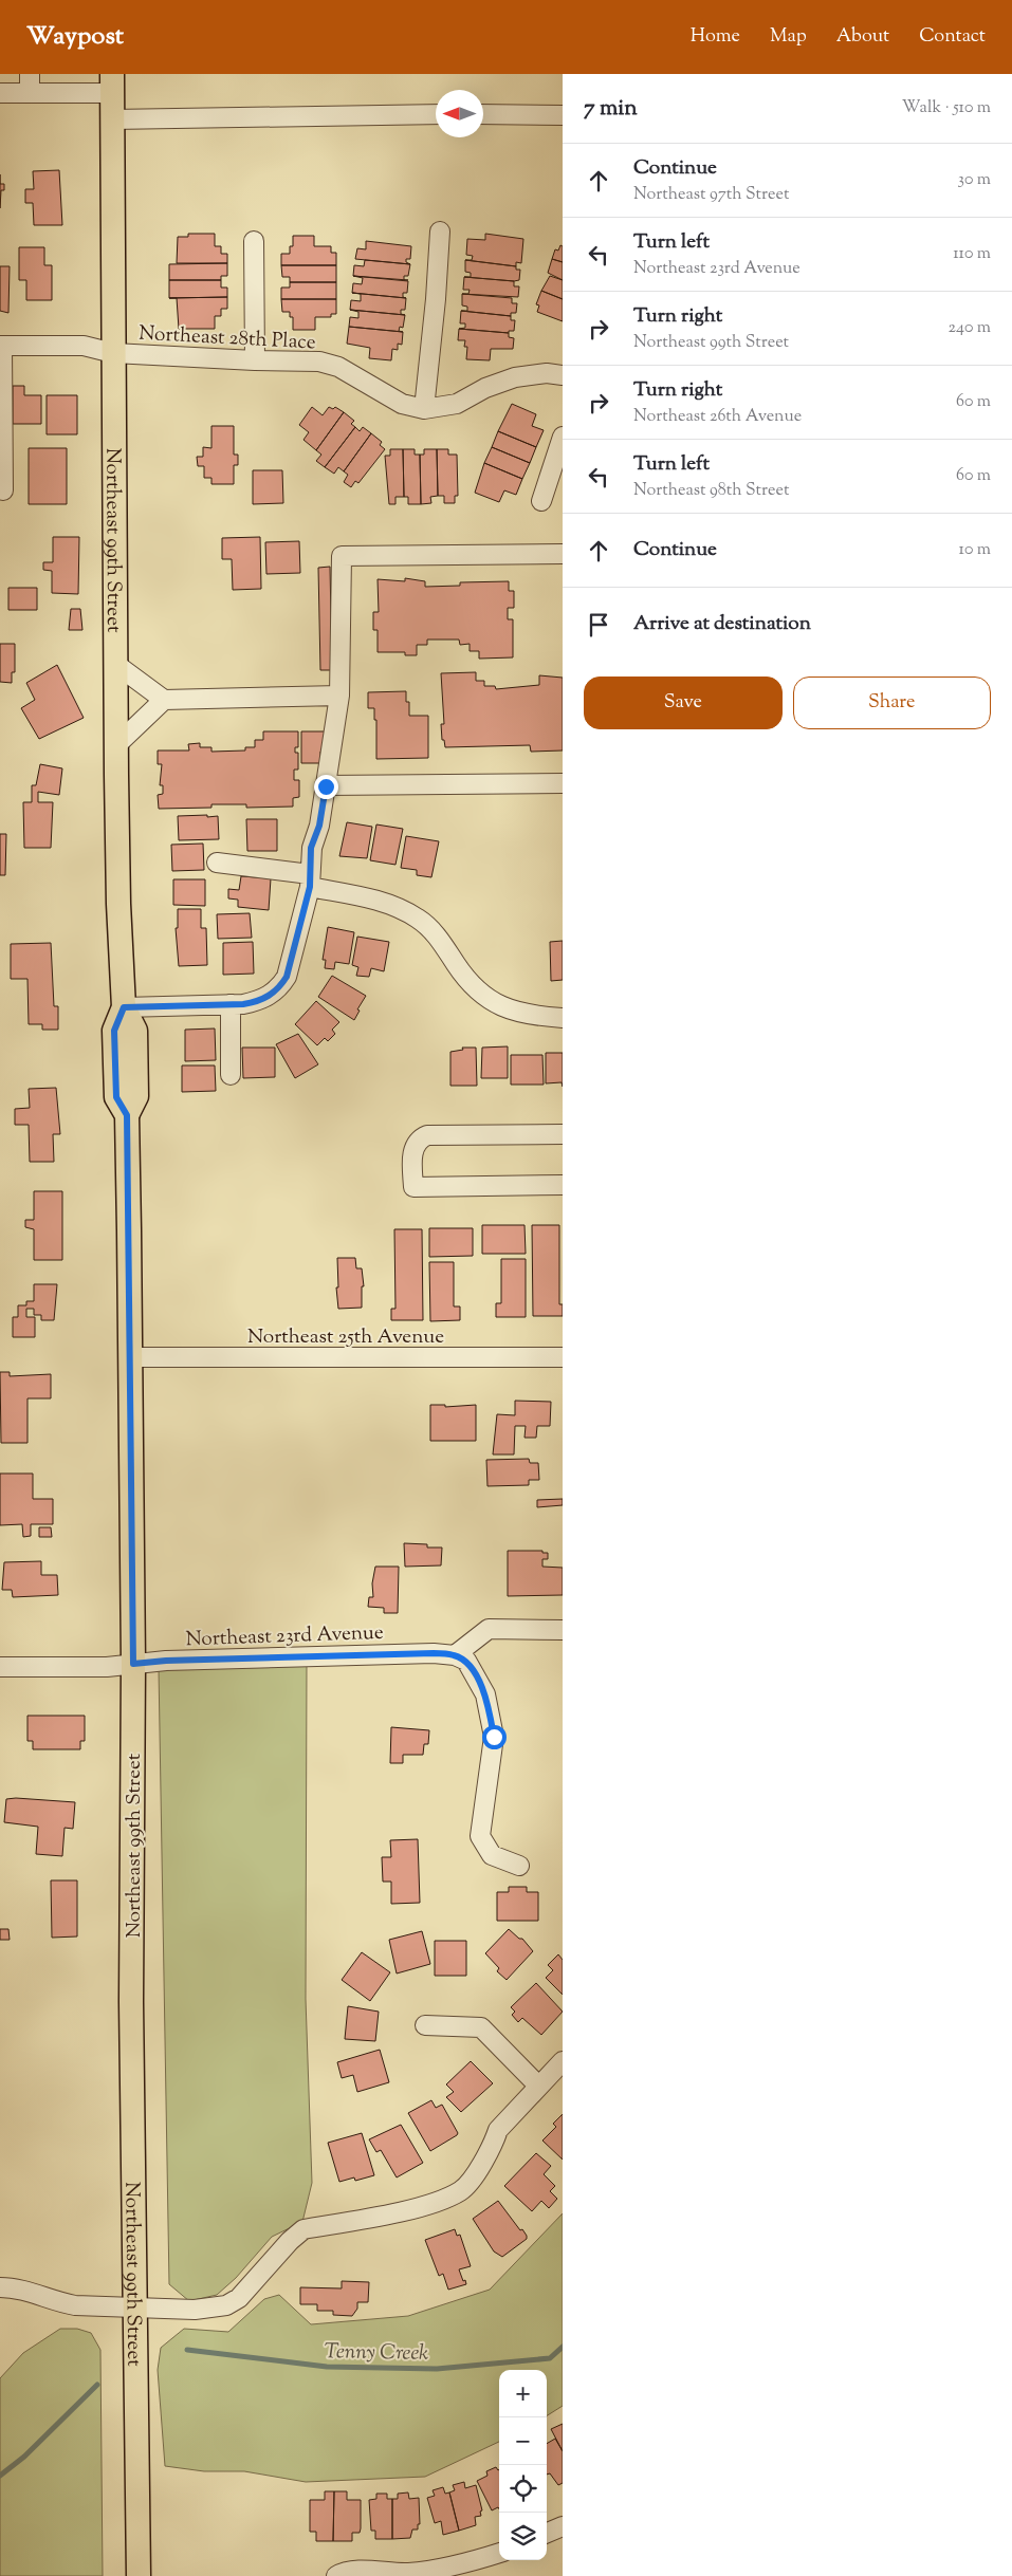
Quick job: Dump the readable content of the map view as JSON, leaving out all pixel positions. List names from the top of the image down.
{
  "streets": {
    "main road": ["Northeast 99th Street"],
    "street": ["Northeast 28th Place", "Northeast 25th Avenue", "Northeast 23rd Avenue"]
  },
  "crossings": [
    ["Northeast 28th Place", "Northeast 99th Street"],
    ["Northeast 99th Street", "Northeast 25th Avenue"],
    ["Northeast 99th Street", "Northeast 23rd Avenue"]
  ],
  "water": ["Tenny Creek"],
  "north": "left",
  "page": {
    "header": "Waypost",
    "nav": [
      "Home",
      "Map",
      "About",
      "Contact"
    ],
    "heading": ["7 min", "Walk · 510 m"],
    "list": [
      ["Continue", "Northeast 97th Street", "30 m"],
      ["Turn left", "Northeast 23rd Avenue", "110 m"],
      ["Turn right", "Northeast 99th Street", "240 m"],
      ["Turn right", "Northeast 26th Avenue", "60 m"],
      ["Turn left", "Northeast 98th Street", "60 m"],
      ["Continue", "10 m"],
      "Arrive at destination"
    ],
    "buttons": ["Save", "Share"],
    "map_buttons": ["+", "−"]
  }
}
